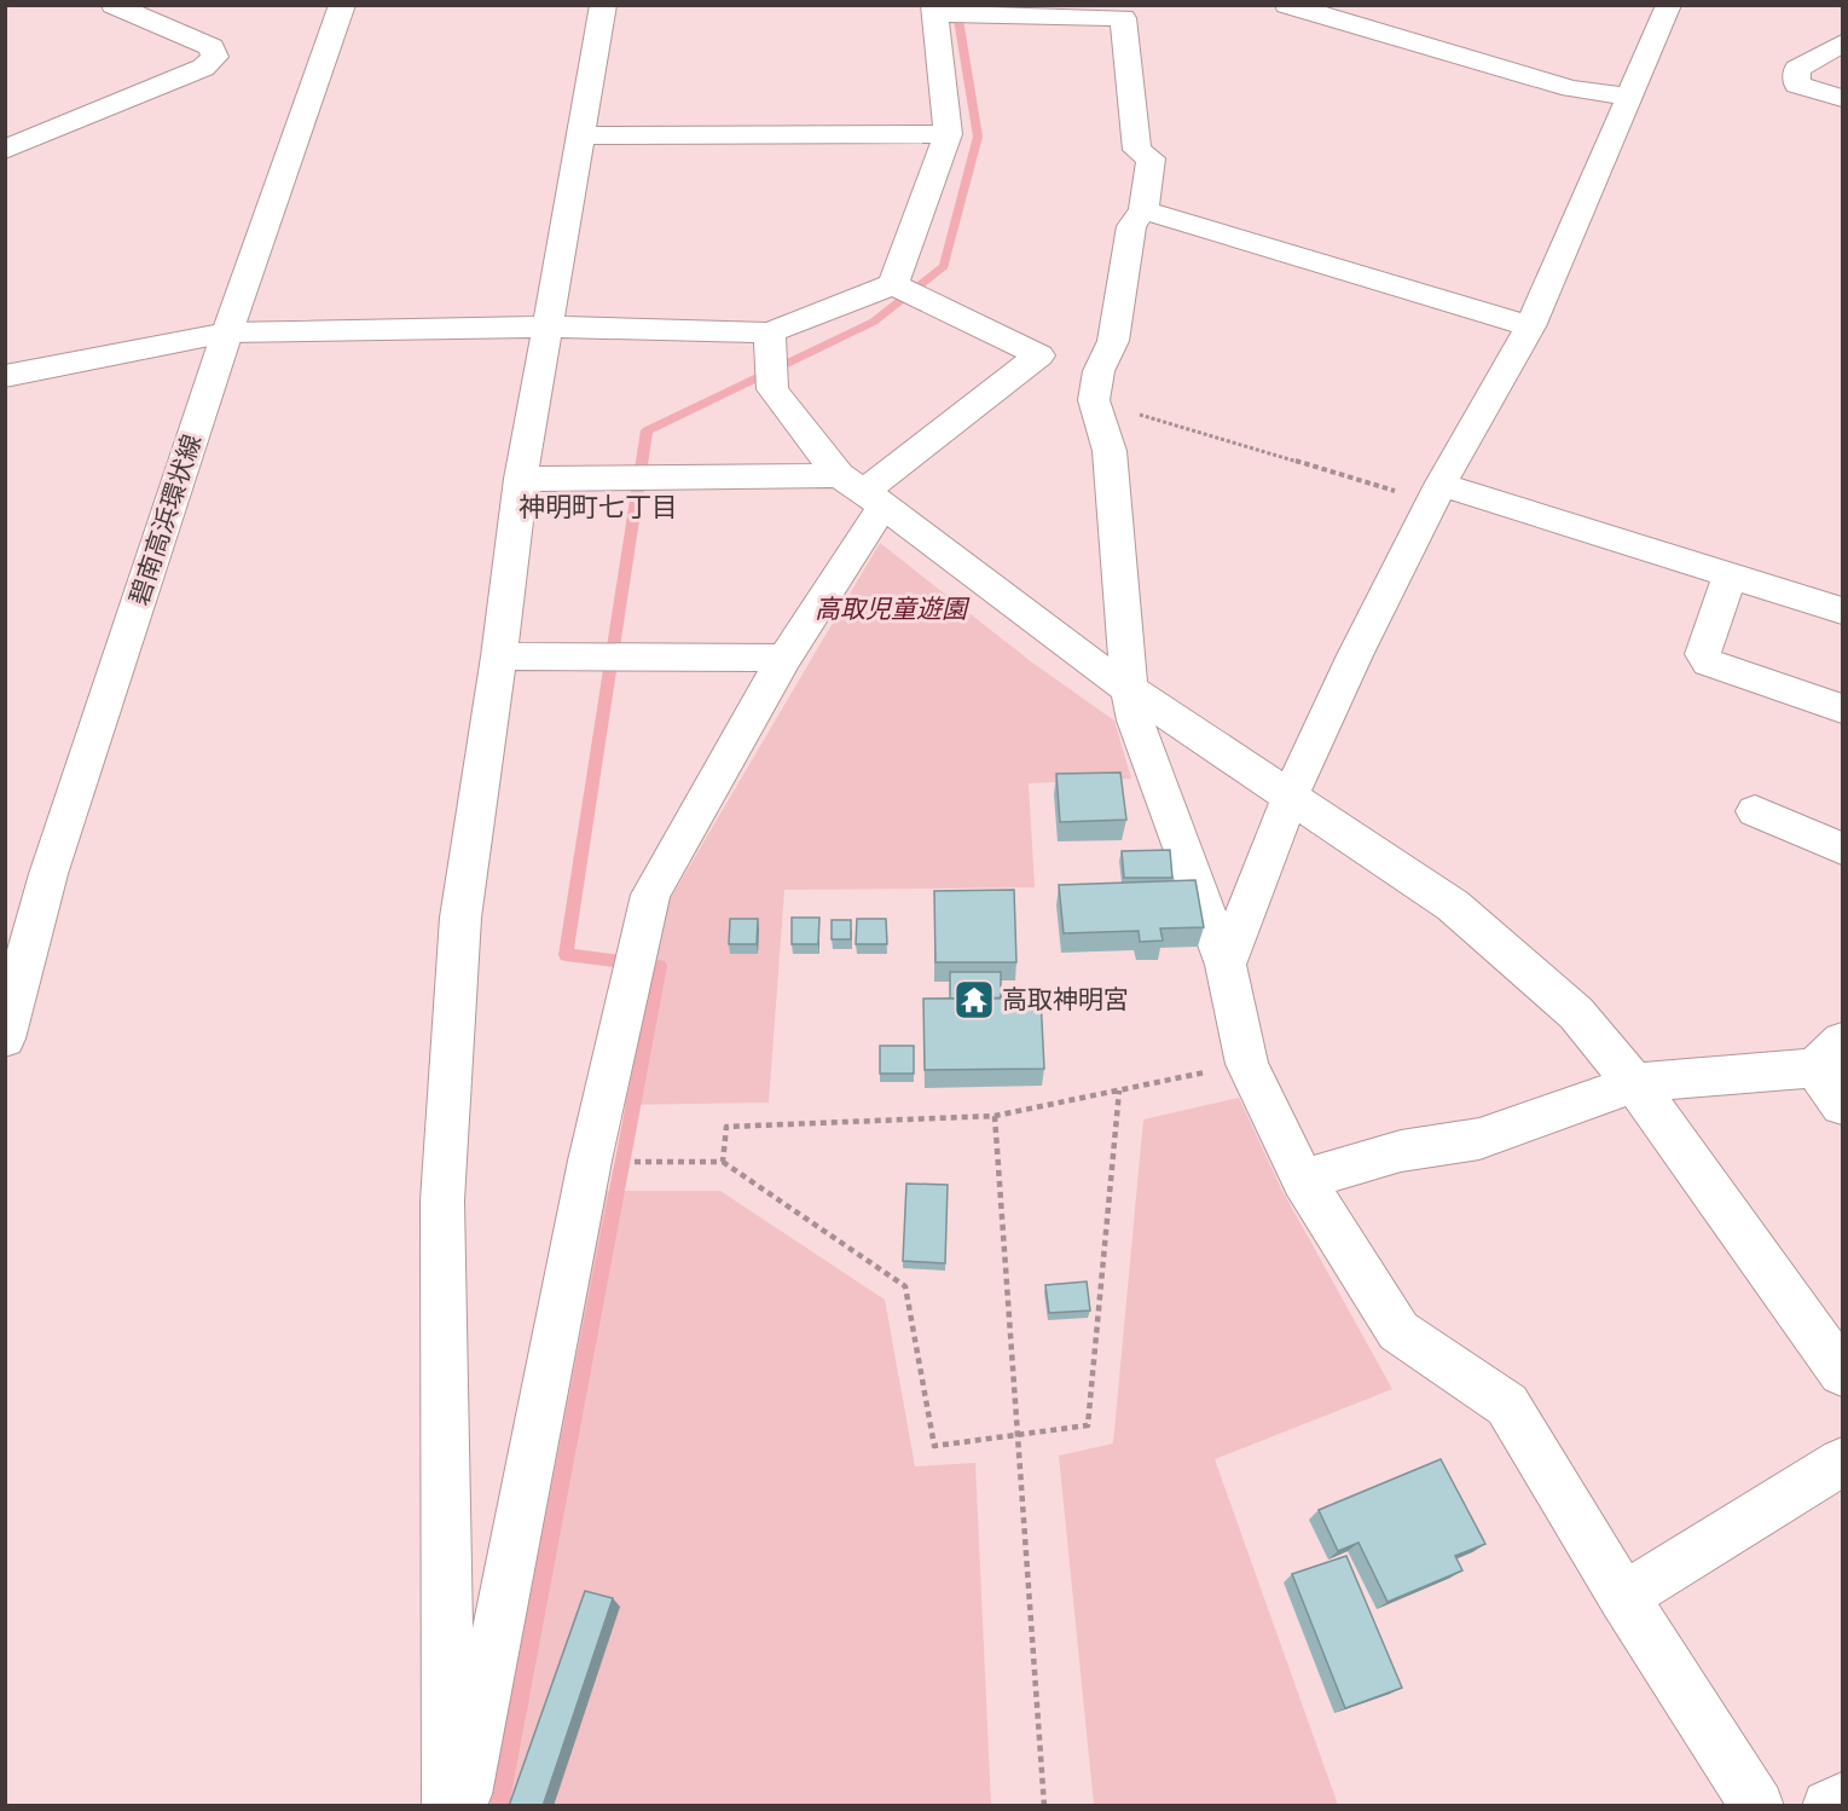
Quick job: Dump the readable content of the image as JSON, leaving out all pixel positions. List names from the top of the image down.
{
  "streets": {
    "street": ["碧南高浜環状線"]
  },
  "districts": ["神明町七丁目"],
  "parks": ["高取児童遊園"],
  "places": {
    "temple": ["高取神明宮"]
  }
}
